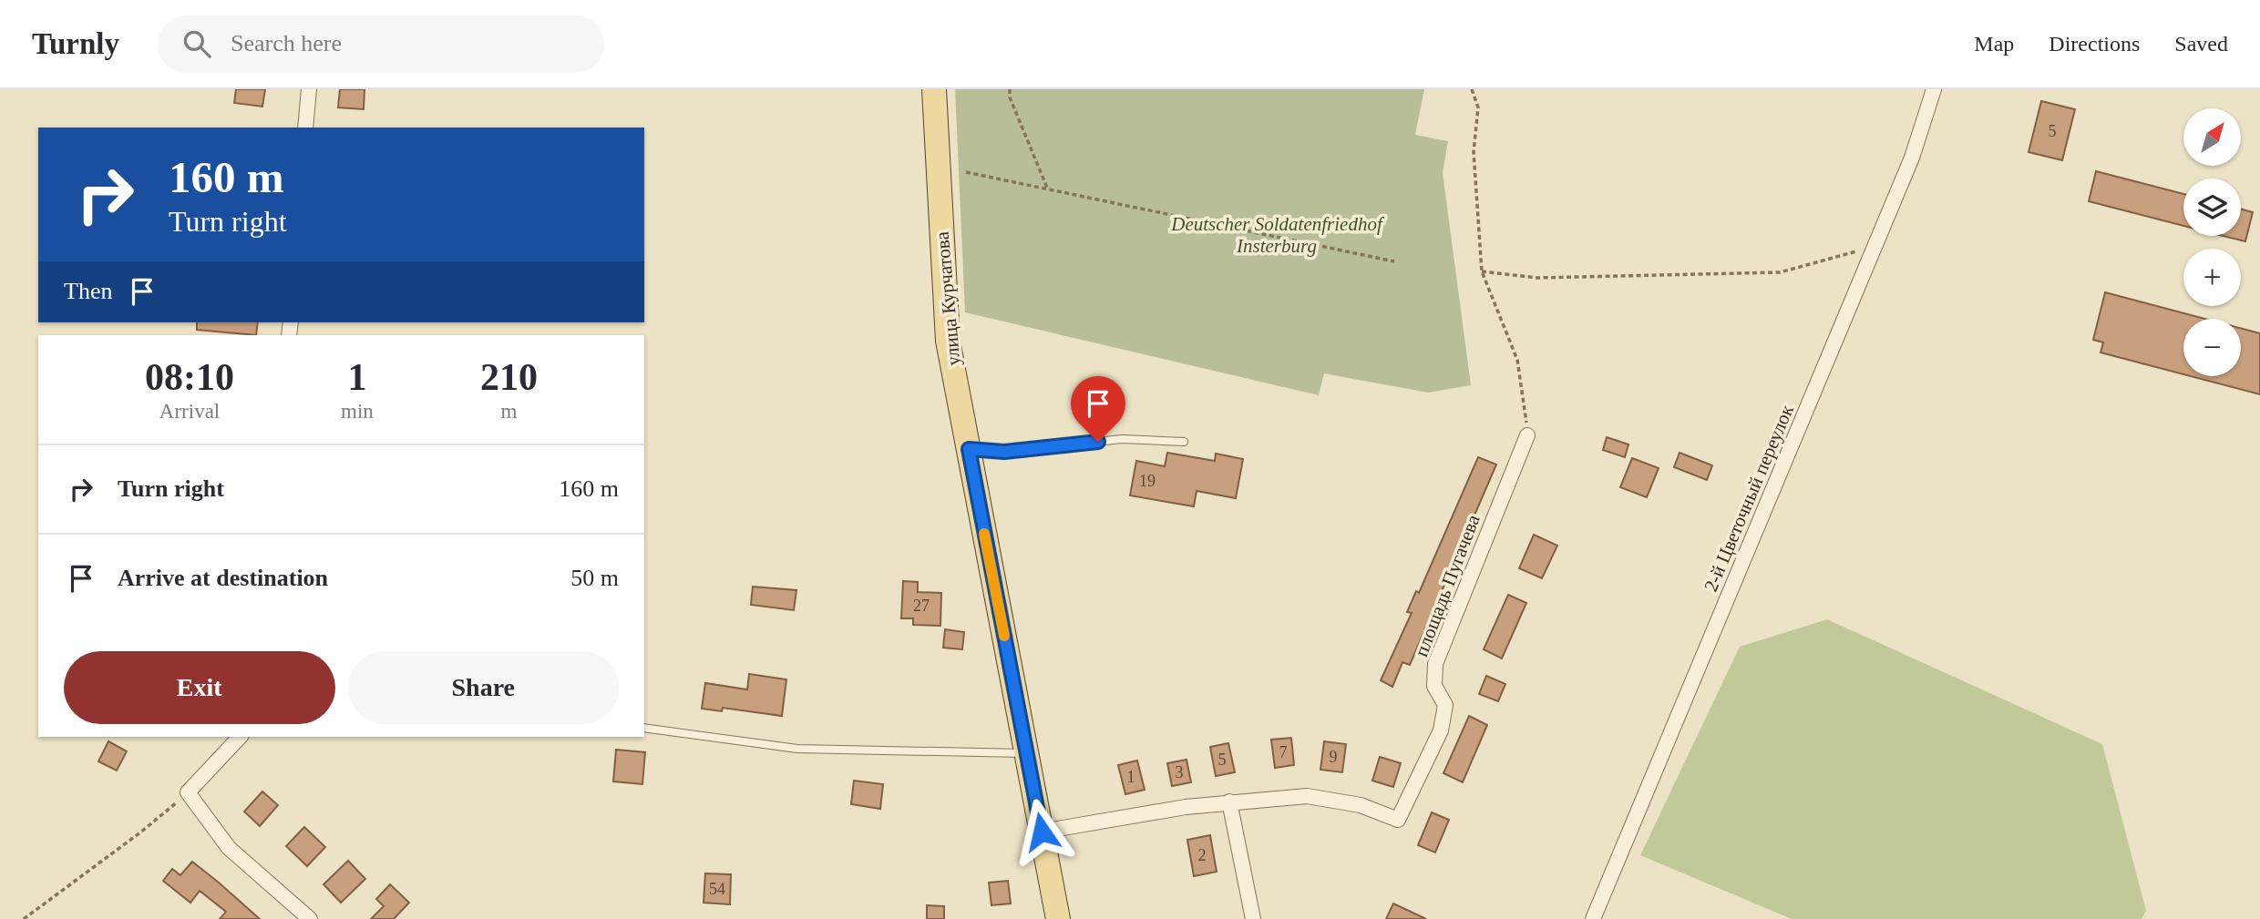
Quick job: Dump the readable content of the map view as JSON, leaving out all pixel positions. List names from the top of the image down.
{
  "streets": {
    "main road": ["улица Курчатова"],
    "street": ["2-й Цветочный переулок", "площадь Пугачева"]
  },
  "parks": ["Deutscher Soldatenfriedhof Insterburg"],
  "house_numbers": [
    "5",
    "19",
    "27",
    "7",
    "9",
    "5",
    "3",
    "1",
    "2",
    "54"
  ],
  "north": "top right",
  "page": {
    "header": "Turnly",
    "search": "Search here",
    "nav": ["Map", "Directions", "Saved"],
    "map_buttons": ["+", "−"],
    "turn": ["160 m", "Turn right"],
    "then": "Then",
    "eta": [
      "08:10",
      "Arrival",
      "1",
      "min",
      "210",
      "m"
    ],
    "list": [
      {
        "name": "Turn right",
        "value": "160 m"
      },
      {
        "name": "Arrive at destination",
        "value": "50 m"
      }
    ],
    "buttons": ["Exit", "Share"]
  }
}
